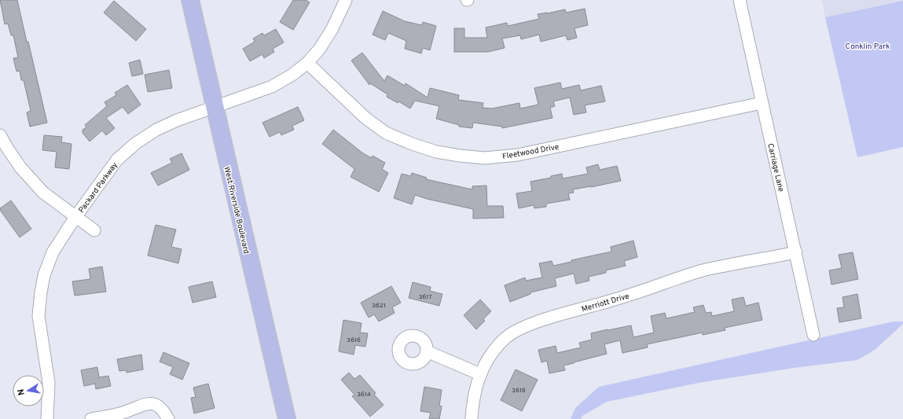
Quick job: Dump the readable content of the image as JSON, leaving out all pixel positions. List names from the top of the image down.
{
  "streets": {
    "main road": ["West Riverside Boulevard"],
    "street": [
      "Fleetwood Drive",
      "Carriage Lane",
      "Packard Parkway",
      "Merriott Drive"
    ]
  },
  "crossings": [
    ["Fleetwood Drive", "Carriage Lane"],
    ["Fleetwood Drive", "Packard Parkway"],
    ["Carriage Lane", "Merriott Drive"],
    ["Packard Parkway", "West Riverside Boulevard"]
  ],
  "parks": ["Conklin Park"],
  "house_numbers": [
    "3617",
    "3621",
    "3616",
    "3616",
    "3614"
  ],
  "north": "left"
}
